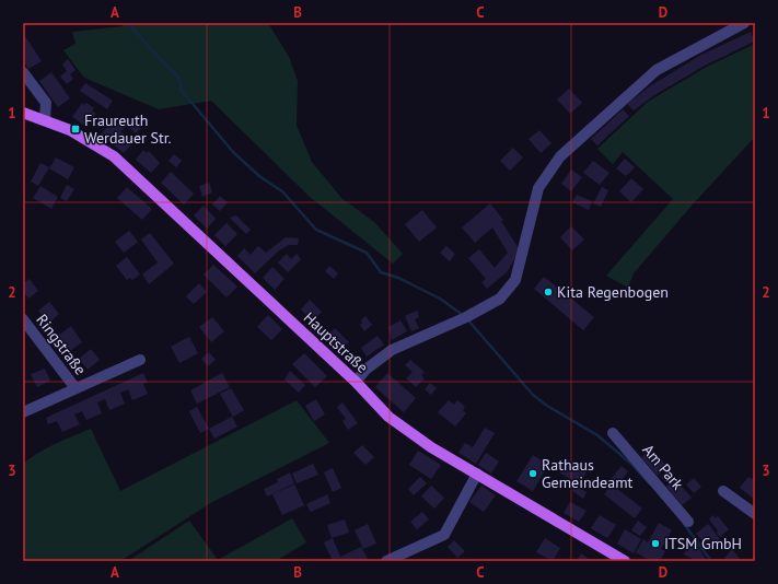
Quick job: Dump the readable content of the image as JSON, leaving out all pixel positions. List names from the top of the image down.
{
  "streets": {
    "main road": ["Hauptstraße"],
    "street": ["Ringstraße", "Am Park"]
  },
  "places": {
    "transit": ["Fraureuth Werdauer Str."],
    "other": ["Kita Regenbogen", "Rathaus Gemeindeamt", "ITSM GmbH"]
  },
  "grid": {
    "columns": [
      "A",
      "B",
      "C",
      "D"
    ],
    "rows": ["1", "2", "3"]
  }
}
